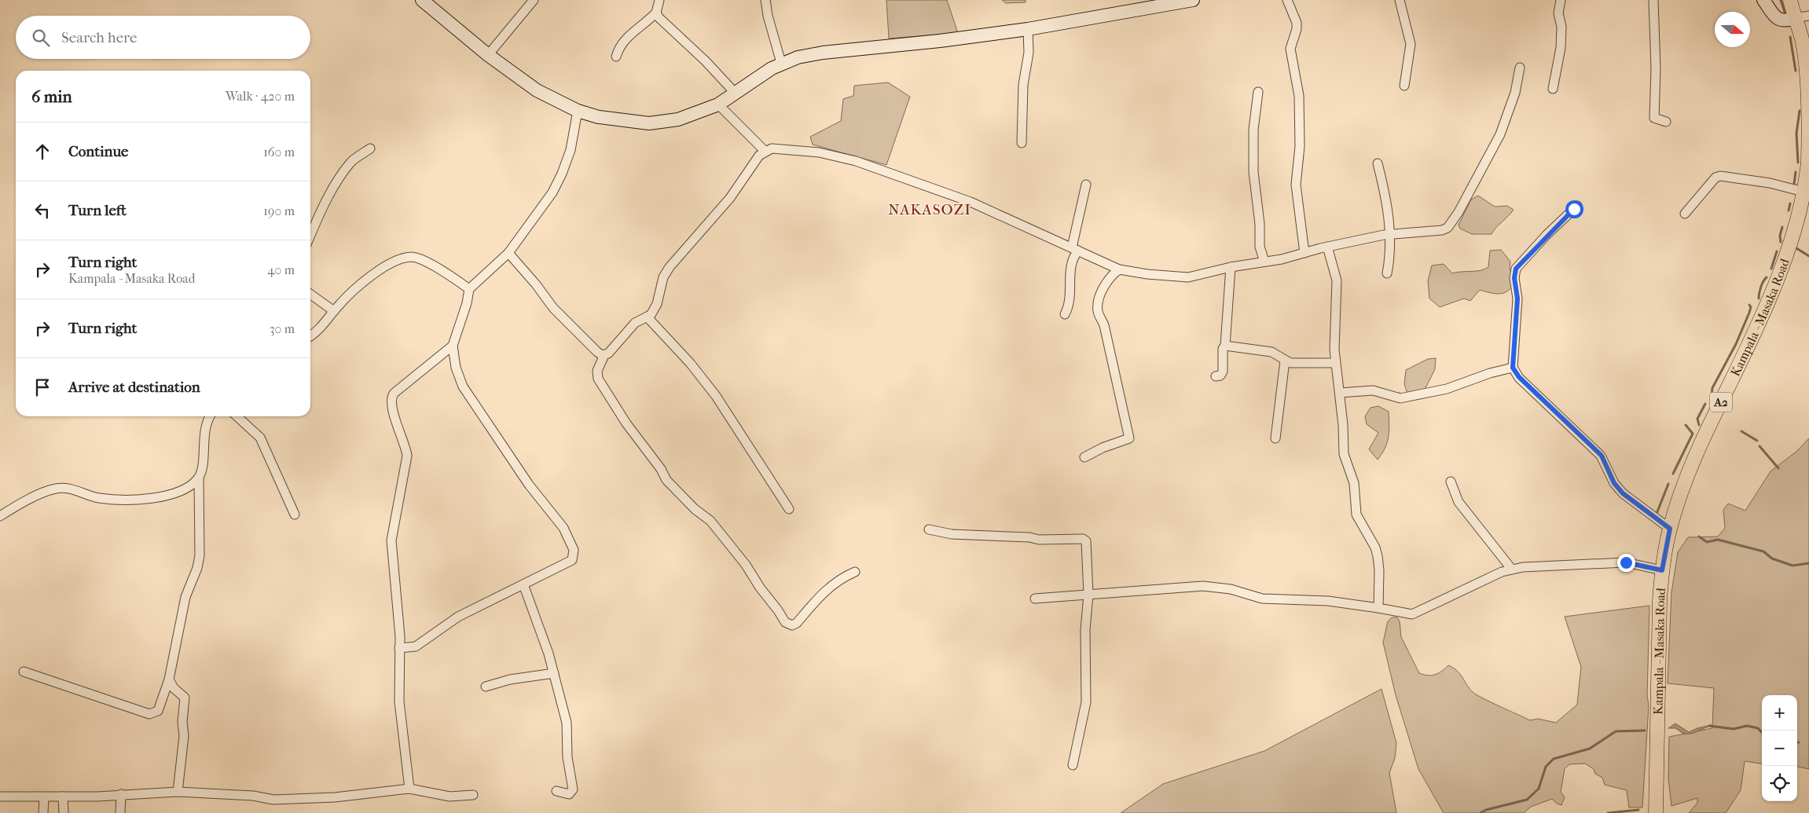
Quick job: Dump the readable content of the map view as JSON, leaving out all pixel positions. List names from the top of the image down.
{
  "streets": {
    "main road": ["Kampala - Masaka Road", "A2"]
  },
  "districts": ["NAKASOZI"],
  "north": "right",
  "page": {
    "search": "Search here",
    "heading": ["6 min", "Walk · 420 m"],
    "list": [
      ["Continue", "160 m"],
      ["Turn left", "190 m"],
      ["Turn right", "Kampala - Masaka Road", "40 m"],
      ["Turn right", "30 m"],
      "Arrive at destination"
    ],
    "map_buttons": ["+", "−"]
  }
}
